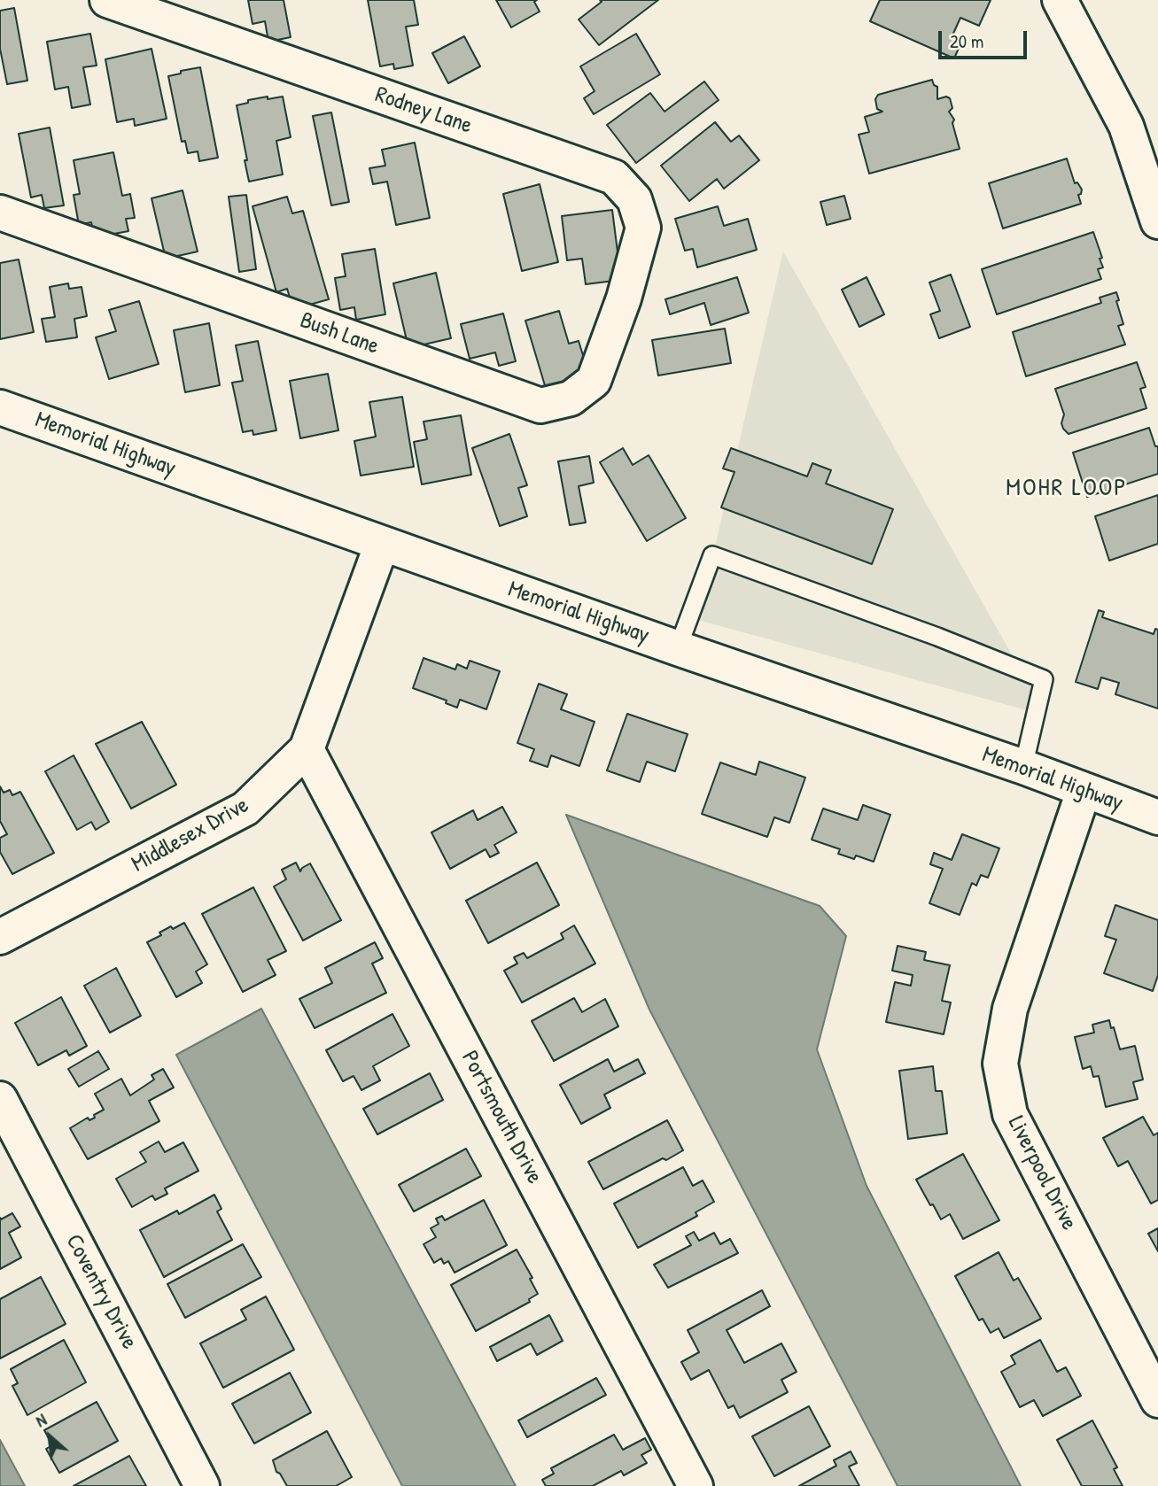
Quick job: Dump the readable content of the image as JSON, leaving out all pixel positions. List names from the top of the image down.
{
  "streets": {
    "street": [
      "Rodney Lane",
      "Bush Lane",
      "Memorial Highway",
      "Middlesex Drive",
      "Portsmouth Drive",
      "Liverpool Drive",
      "Coventry Drive"
    ]
  },
  "crossings": [
    ["Rodney Lane", "Bush Lane"],
    ["Memorial Highway", "Middlesex Drive"],
    ["Memorial Highway", "Liverpool Drive"],
    ["Middlesex Drive", "Portsmouth Drive"]
  ],
  "districts": ["MOHR LOOP"],
  "scale_bar": "20 m",
  "north": "top left"
}
